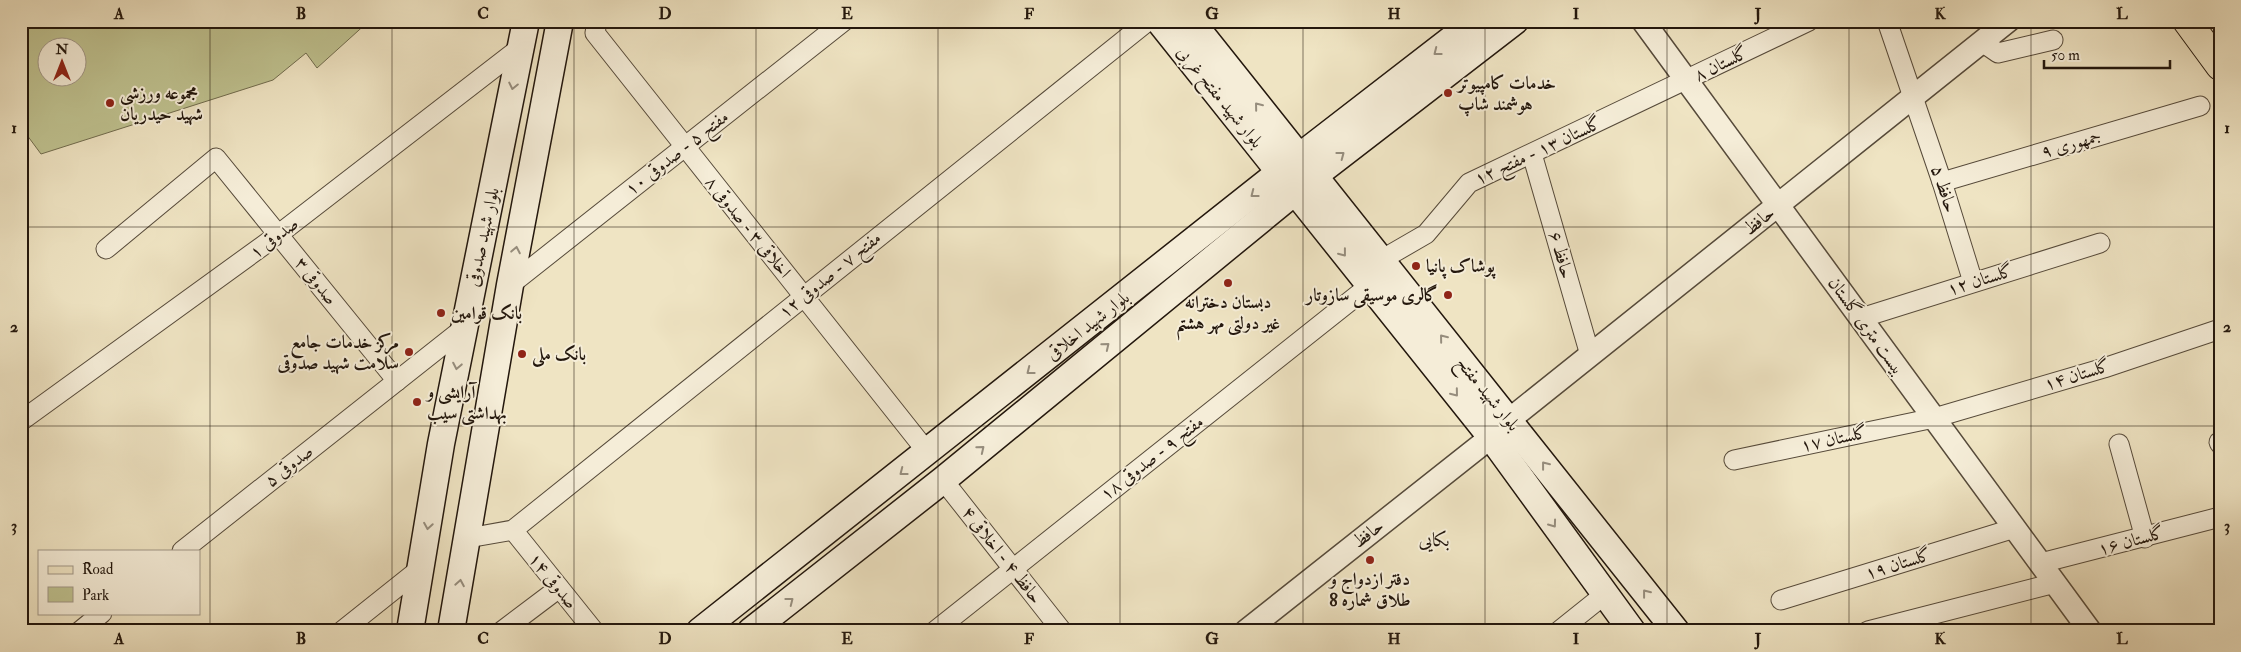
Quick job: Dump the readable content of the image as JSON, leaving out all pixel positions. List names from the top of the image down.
{
  "streets": {
    "main road": [
      "بلوار شهید مفتح غربی",
      "بلوار شهید صدوقی",
      "بلوار شهید اخلاقی",
      "بلوار شهید مفتح"
    ],
    "street": [
      "گلستان ۸",
      "جمهوری ۹",
      "گلستان ۱۳ - مفتح ۱۲",
      "مفتح ۵ - صدوقی ۱۰",
      "حافظ ۵",
      "حافظ",
      "اخلاقی ۳ - صدوقی ۸",
      "صدوقی ۱",
      "حافظ ۶",
      "مفتح ۷ - صدوقی ۱۲",
      "گلستان ۱۲",
      "صدوقی ۳",
      "بیست متری گلستان",
      "گلستان ۱۴",
      "گلستان ۱۷",
      "مفتح ۹ - صدوقی ۱۸",
      "صدوقی ۵",
      "گلستان ۱۶",
      "حافظ ۴ - اخلاقی ۴",
      "گلستان ۱۹",
      "صدوقی ۱۴"
    ]
  },
  "crossings": [
    ["گلستان ۸", "گلستان ۱۳ - مفتح ۱۲"],
    ["گلستان ۸", "بیست متری گلستان"],
    ["بلوار شهید مفتح غربی", "بلوار شهید اخلاقی"],
    ["بلوار شهید مفتح غربی", "بلوار شهید مفتح"],
    ["جمهوری ۹", "حافظ ۵"],
    ["گلستان ۱۳ - مفتح ۱۲", "حافظ ۶"],
    ["گلستان ۱۳ - مفتح ۱۲", "بیست متری گلستان"],
    ["گلستان ۱۳ - مفتح ۱۲", "بلوار شهید مفتح"],
    ["مفتح ۵ - صدوقی ۱۰", "اخلاقی ۳ - صدوقی ۸"],
    ["مفتح ۵ - صدوقی ۱۰", "بلوار شهید صدوقی"],
    ["حافظ ۵", "حافظ"],
    ["حافظ ۵", "گلستان ۱۲"],
    ["حافظ", "حافظ ۶"],
    ["حافظ", "بیست متری گلستان"],
    ["حافظ", "بلوار شهید مفتح"],
    ["اخلاقی ۳ - صدوقی ۸", "مفتح ۷ - صدوقی ۱۲"],
    ["اخلاقی ۳ - صدوقی ۸", "بلوار شهید اخلاقی"],
    ["بلوار شهید صدوقی", "صدوقی ۱"],
    ["بلوار شهید صدوقی", "صدوقی ۵"],
    ["صدوقی ۱", "صدوقی ۳"],
    ["مفتح ۷ - صدوقی ۱۲", "صدوقی ۱۴"],
    ["گلستان ۱۲", "بیست متری گلستان"],
    ["صدوقی ۳", "صدوقی ۵"],
    ["بلوار شهید اخلاقی", "بلوار شهید مفتح"],
    ["بلوار شهید اخلاقی", "حافظ ۴ - اخلاقی ۴"],
    ["بیست متری گلستان", "گلستان ۱۴"],
    ["بیست متری گلستان", "گلستان ۱۷"],
    ["بیست متری گلستان", "گلستان ۱۶"],
    ["بیست متری گلستان", "گلستان ۱۹"],
    ["گلستان ۱۴", "گلستان ۱۷"],
    ["بلوار شهید مفتح", "مفتح ۹ - صدوقی ۱۸"],
    ["مفتح ۹ - صدوقی ۱۸", "حافظ ۴ - اخلاقی ۴"]
  ],
  "districts": ["بکایی"],
  "places": [
    "خدمات کامپیوتر هوشمند شاپ",
    "مجموعه ورزشی شهید حیدریان",
    "پوشاک پانیا",
    "دبستان دخترانه غیر دولتی مهر هشتم",
    "گالری موسیقی سازوتار",
    "بانک قوامین",
    "مرکز خدمات جامع سلامت شهید صدوقی",
    "بانک ملی",
    "آرایشی و بهداشتی سیب",
    "دفتر ازدواج و طلاق شماره 8"
  ],
  "legend": ["Road", "Park"],
  "scale_bar": "50 m",
  "north": "top",
  "grid": {
    "columns": [
      "A",
      "B",
      "C",
      "D",
      "E",
      "F",
      "G",
      "H",
      "I",
      "J",
      "K",
      "L"
    ],
    "rows": ["1", "2", "3"]
  }
}
